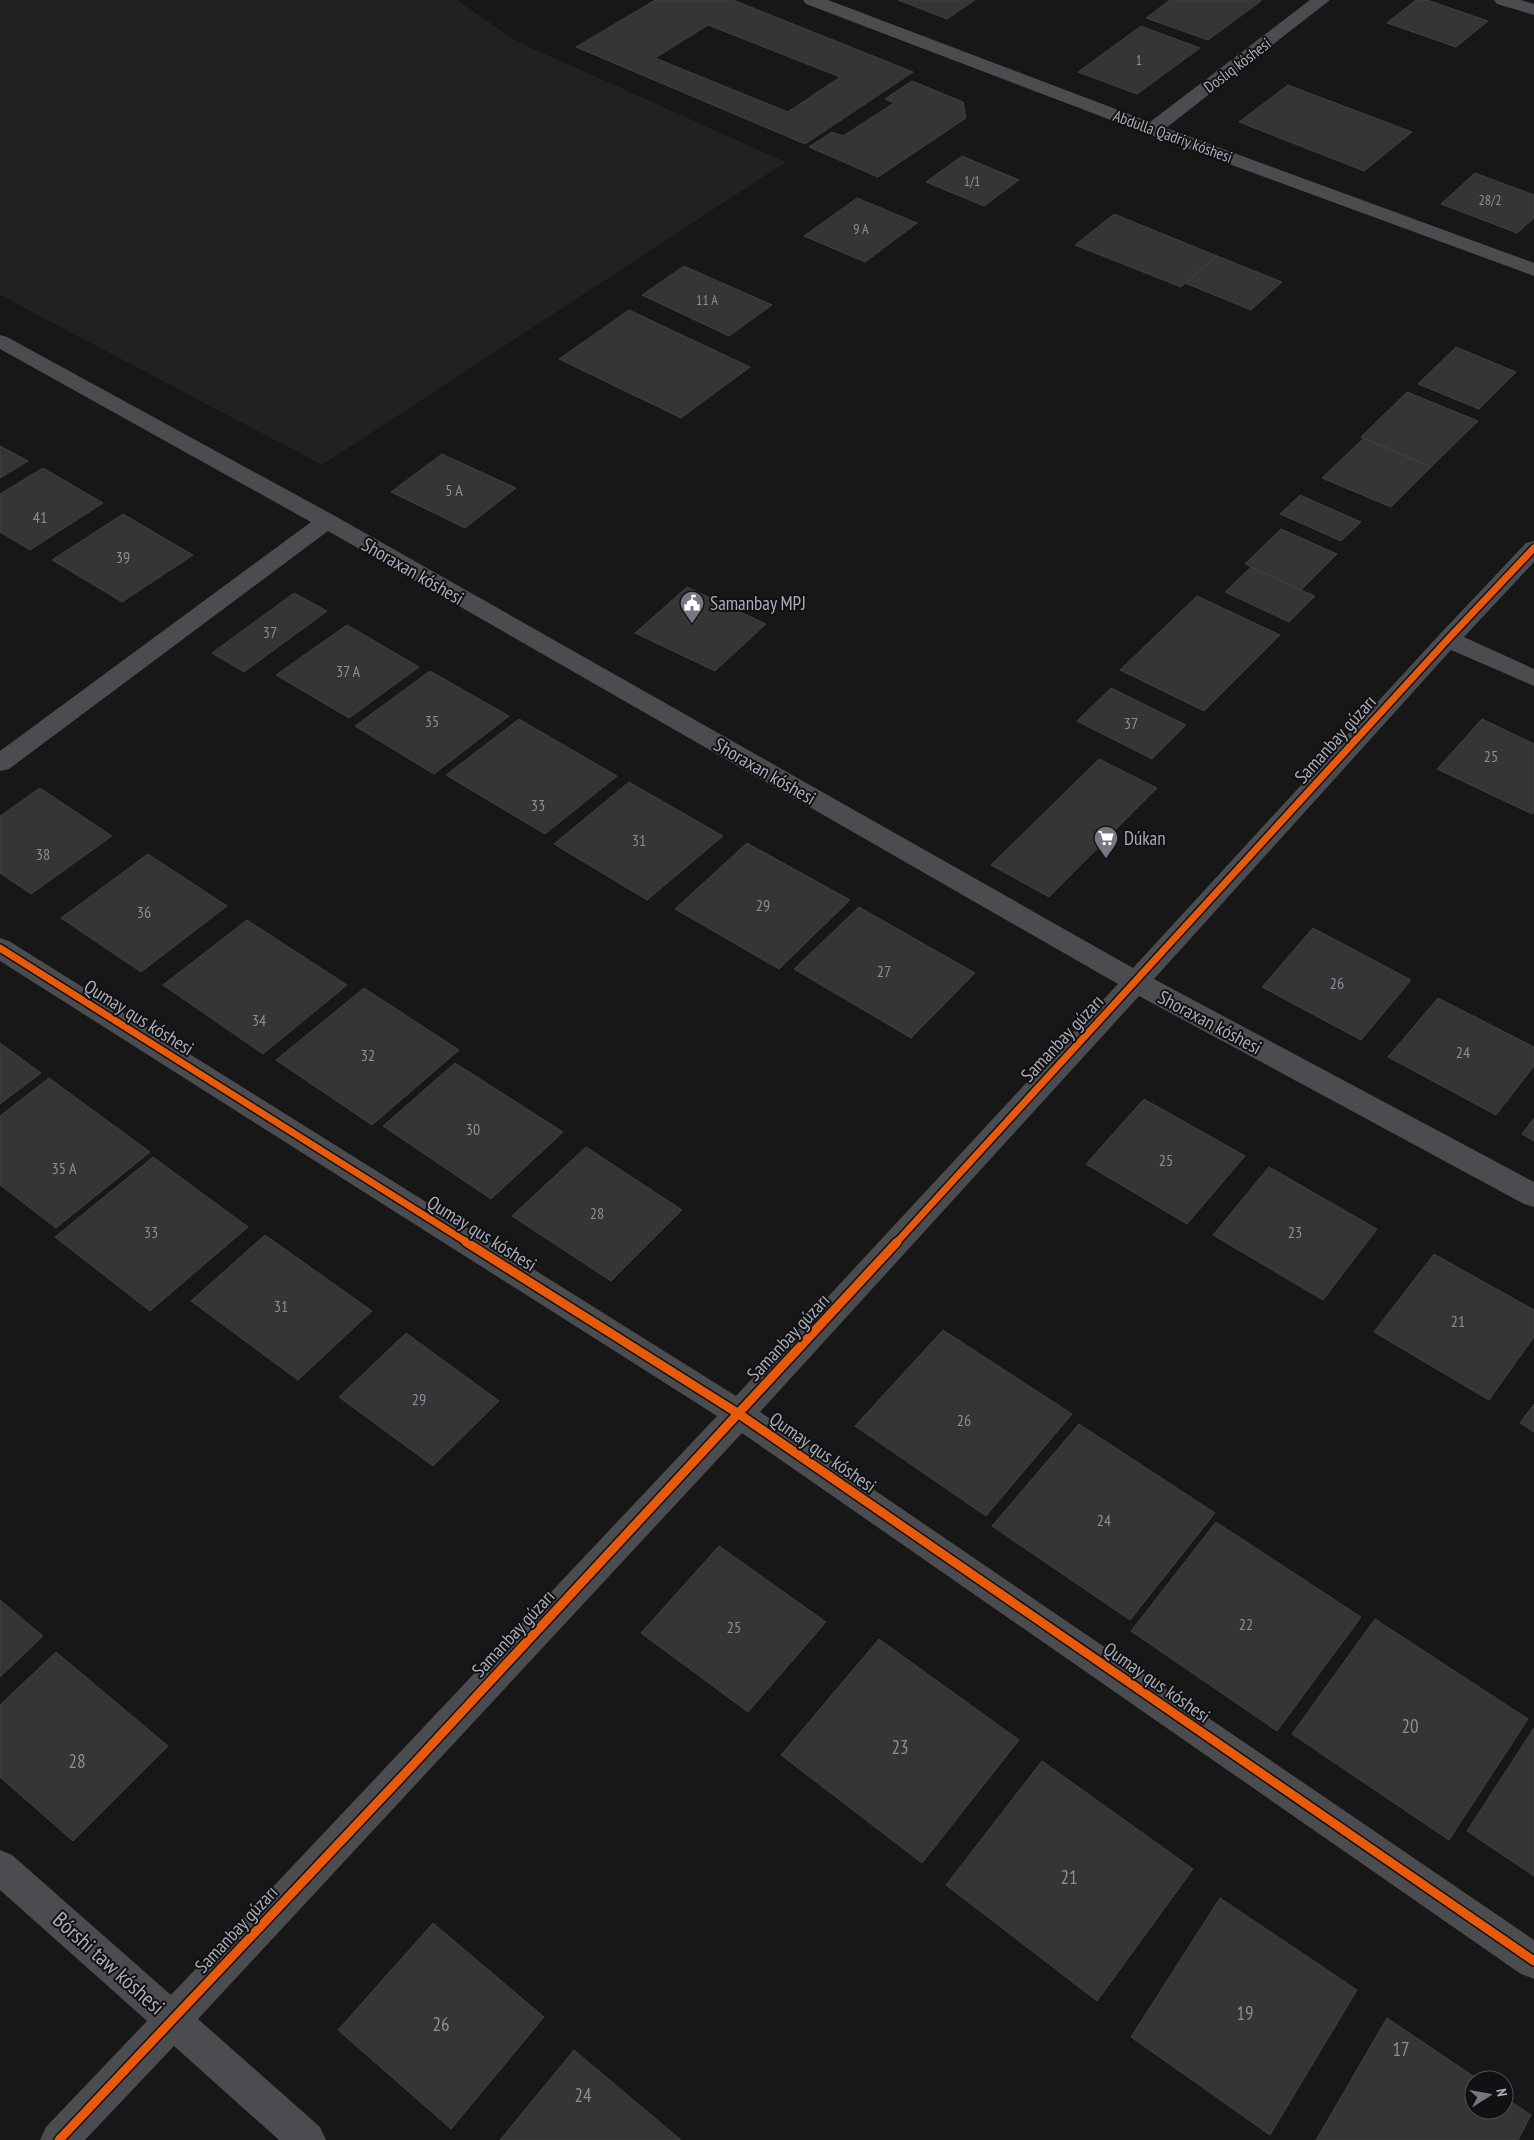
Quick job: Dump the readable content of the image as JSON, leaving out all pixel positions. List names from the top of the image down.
{
  "streets": {
    "street": [
      "Doslıq kóshesi",
      "Abdulla Qadriy kóshesi",
      "Shoraxan kóshesi",
      "Samanbay gúzarı",
      "Qumay qus kóshesi",
      "Bórshi taw kóshesi"
    ]
  },
  "crossings": [
    ["Doslıq kóshesi", "Abdulla Qadriy kóshesi"],
    ["Shoraxan kóshesi", "Samanbay gúzarı"],
    ["Samanbay gúzarı", "Qumay qus kóshesi"],
    ["Samanbay gúzarı", "Bórshi taw kóshesi"]
  ],
  "places": {
    "public building": ["Samanbay MPJ"],
    "supermarket": ["Dúkan"]
  },
  "house_numbers": [
    "1",
    "1/1",
    "28/2",
    "9 А",
    "11 А",
    "5 А",
    "41",
    "39",
    "37",
    "37 А",
    "35",
    "37",
    "25",
    "33",
    "31",
    "38",
    "29",
    "36",
    "27",
    "26",
    "34",
    "24",
    "32",
    "30",
    "25",
    "35 А",
    "28",
    "33",
    "23",
    "31",
    "21",
    "29",
    "26",
    "24",
    "22",
    "25",
    "20",
    "23",
    "28",
    "21",
    "19",
    "26",
    "17",
    "24"
  ],
  "north": "right"
}
